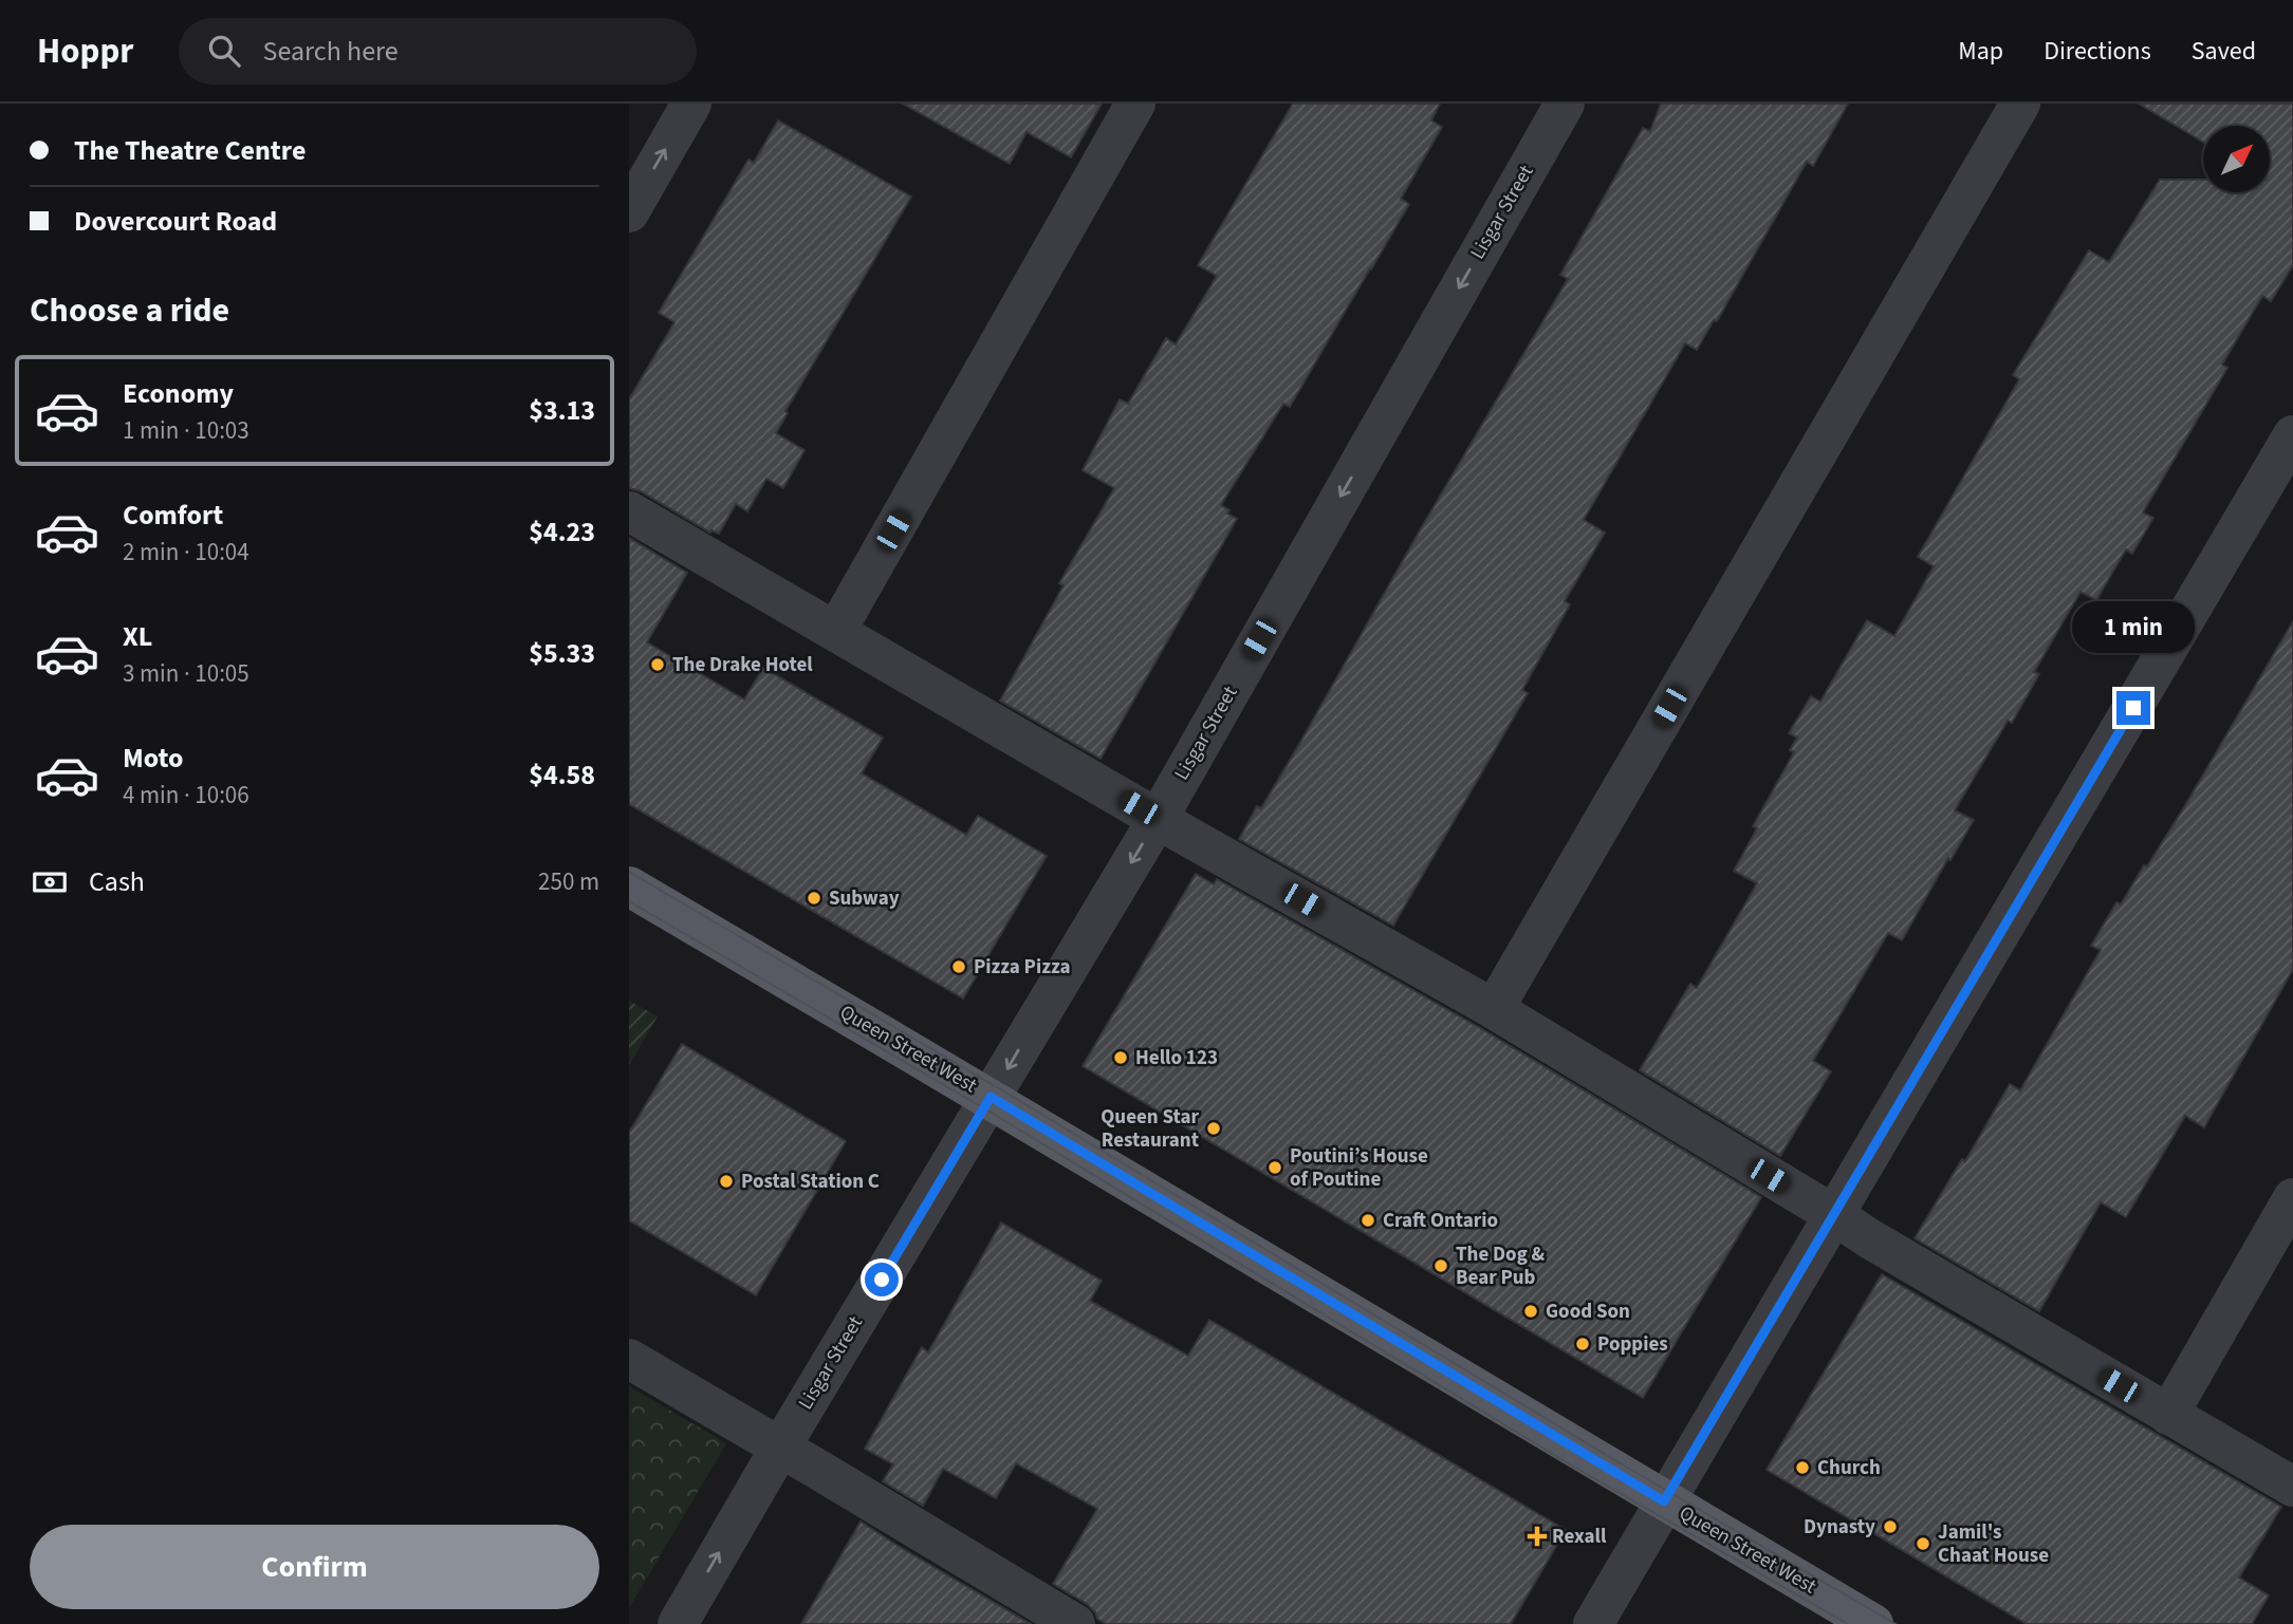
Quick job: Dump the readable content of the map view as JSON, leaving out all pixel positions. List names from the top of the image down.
{
  "streets": {
    "main road": ["Queen Street West"],
    "street": ["Lisgar Street"]
  },
  "crossings": [
    ["Lisgar Street", "Queen Street West"]
  ],
  "places": {
    "other": [
      "The Drake Hotel",
      "Subway",
      "Pizza Pizza",
      "Hello 123",
      "Queen Star Restaurant",
      "Poutini’s House of Poutine",
      "Postal Station C",
      "Craft Ontario",
      "The Dog & Bear Pub",
      "Good Son",
      "Poppies",
      "Church",
      "Dynasty",
      "Jamil's Chaat House"
    ],
    "health": ["Rexall"]
  },
  "north": "top right",
  "page": {
    "header": "Hoppr",
    "search": "Search here",
    "nav": ["Map", "Directions", "Saved"],
    "banner": ["The Theatre Centre", "Dovercourt Road"],
    "heading": "Choose a ride",
    "list": [
      {
        "name": "Economy",
        "note": "1 min · 10:03",
        "value": "$3.13"
      },
      {
        "name": "Comfort",
        "note": "2 min · 10:04",
        "value": "$4.23"
      },
      {
        "name": "XL",
        "note": "3 min · 10:05",
        "value": "$5.33"
      },
      {
        "name": "Moto",
        "note": "4 min · 10:06",
        "value": "$4.58"
      }
    ],
    "bubble": "1 min",
    "pay": ["Cash", "250 m"],
    "buttons": "Confirm"
  }
}
